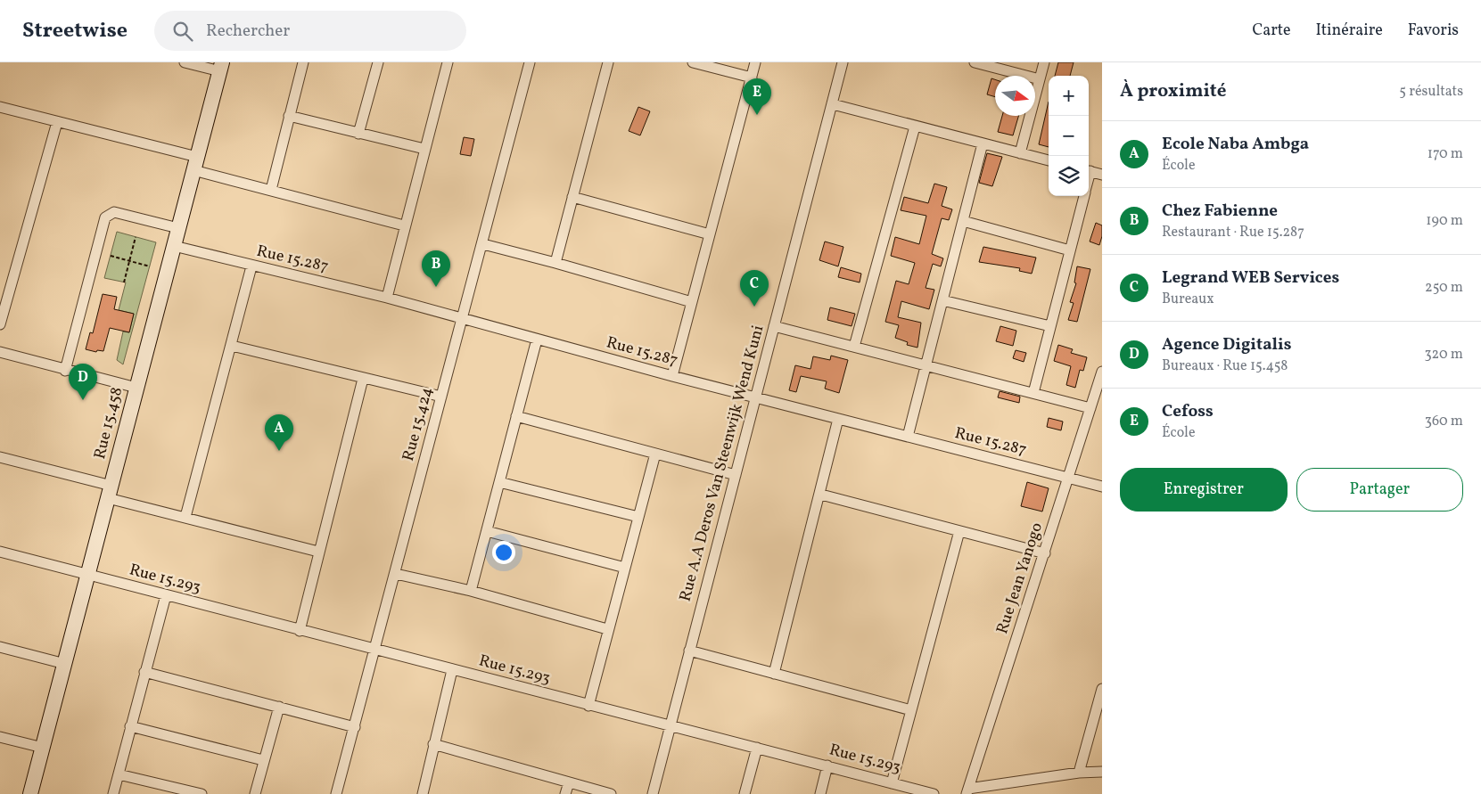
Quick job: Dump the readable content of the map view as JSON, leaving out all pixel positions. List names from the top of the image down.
{
  "streets": {
    "main road": ["Rue 15.458"],
    "street": [
      "Rue 15.287",
      "Rue 15.424",
      "Rue A.A Deros Van Steenwijk Wend Kuni",
      "Rue Jean Yanogo",
      "Rue 15.293"
    ]
  },
  "crossings": [
    ["Rue 15.287", "Rue 15.458"],
    ["Rue 15.287", "Rue 15.424"],
    ["Rue 15.287", "Rue A.A Deros Van Steenwijk Wend Kuni"],
    ["Rue 15.287", "Rue Jean Yanogo"],
    ["Rue 15.458", "Rue 15.293"],
    ["Rue 15.424", "Rue 15.293"],
    ["Rue A.A Deros Van Steenwijk Wend Kuni", "Rue 15.293"]
  ],
  "north": "right",
  "page": {
    "header": "Streetwise",
    "search": "Rechercher",
    "nav": ["Carte", "Itinéraire", "Favoris"],
    "heading": ["À proximité", "5 résultats"],
    "map_buttons": ["+", "−"],
    "pins": [
      "E",
      "B",
      "C",
      "D",
      "A"
    ],
    "list": [
      {
        "mark": "A",
        "name": "Ecole Naba Ambga",
        "note": "École",
        "value": "170 m"
      },
      {
        "mark": "B",
        "name": "Chez Fabienne",
        "note": "Restaurant · Rue 15.287",
        "value": "190 m"
      },
      {
        "mark": "C",
        "name": "Legrand WEB Services",
        "note": "Bureaux",
        "value": "250 m"
      },
      {
        "mark": "D",
        "name": "Agence Digitalis",
        "note": "Bureaux · Rue 15.458",
        "value": "320 m"
      },
      {
        "mark": "E",
        "name": "Cefoss",
        "note": "École",
        "value": "360 m"
      }
    ],
    "buttons": ["Enregistrer", "Partager"]
  }
}
